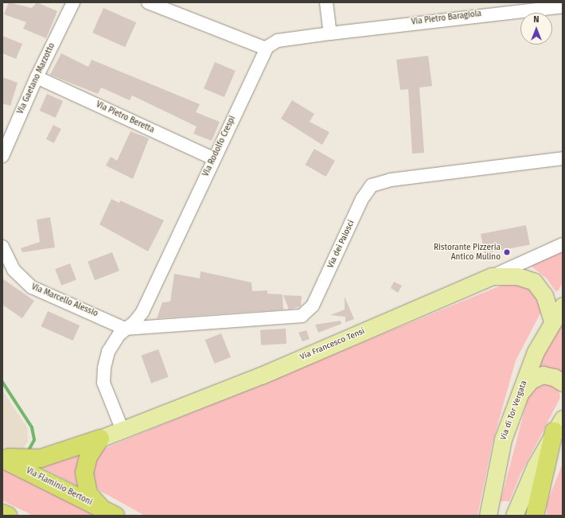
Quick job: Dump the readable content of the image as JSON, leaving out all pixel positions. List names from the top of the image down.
{
  "streets": {
    "highway": ["Via Flaminio Bertoni"],
    "main road": ["Via Francesco Tensi", "Via di Tor Vergata"],
    "street": [
      "Via Pietro Baragiola",
      "Via Gaetano Marzotto",
      "Via Pietro Beretta",
      "Via Rodolfo Crespi",
      "Via dei Palosci",
      "Via Marcello Alessio"
    ]
  },
  "crossings": [
    ["Via Gaetano Marzotto", "Via Pietro Beretta"],
    ["Via Pietro Beretta", "Via Rodolfo Crespi"],
    ["Via Rodolfo Crespi", "Via dei Palosci"],
    ["Via Rodolfo Crespi", "Via Marcello Alessio"],
    ["Via Rodolfo Crespi", "Via Francesco Tensi"],
    ["Via dei Palosci", "Via Marcello Alessio"]
  ],
  "places": ["Ristorante Pizzeria Antico Mulino"],
  "north": "top"
}
